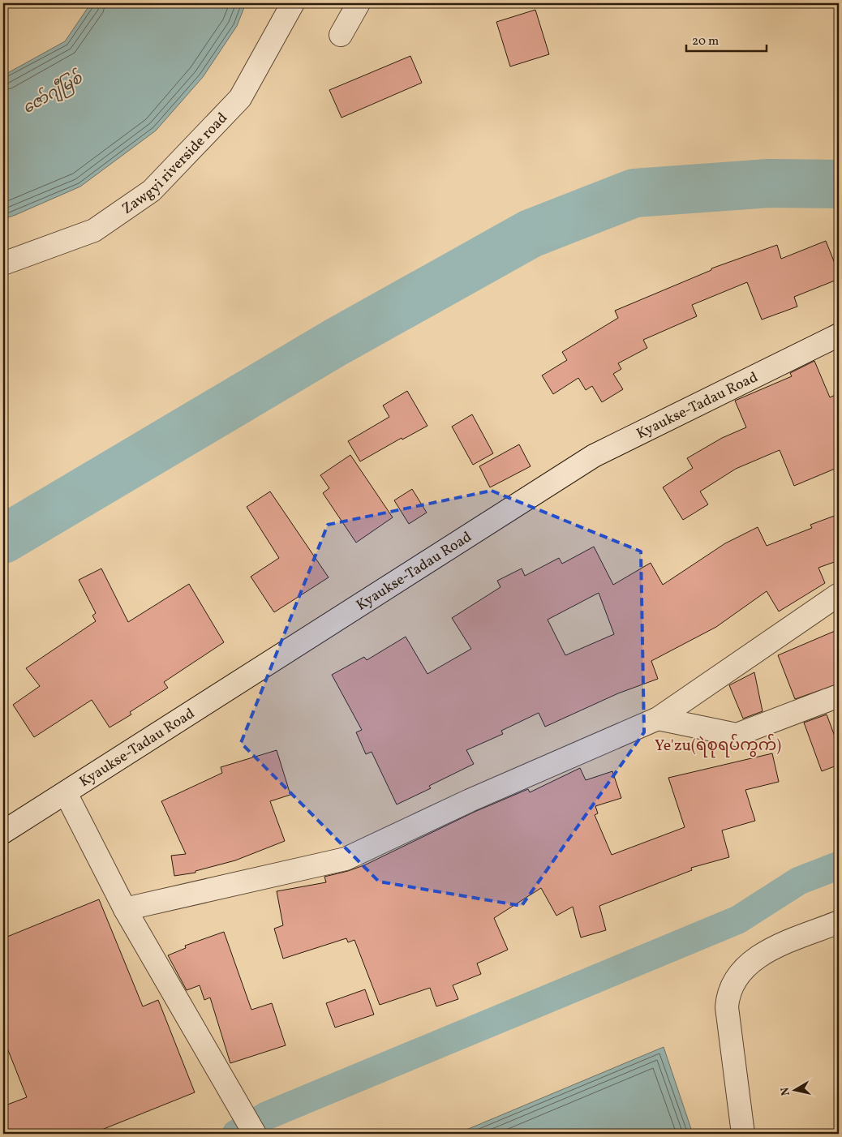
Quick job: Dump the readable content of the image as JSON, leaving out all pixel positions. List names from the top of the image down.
{
  "streets": {
    "street": ["Zawgyi riverside road", "Kyaukse-Tadau Road"]
  },
  "districts": ["Ye'zu(ရဲစုရပ်ကွက်)"],
  "water": ["ဇော်ဂျီမြစ်"],
  "scale_bar": "20 m",
  "north": "left"
}
